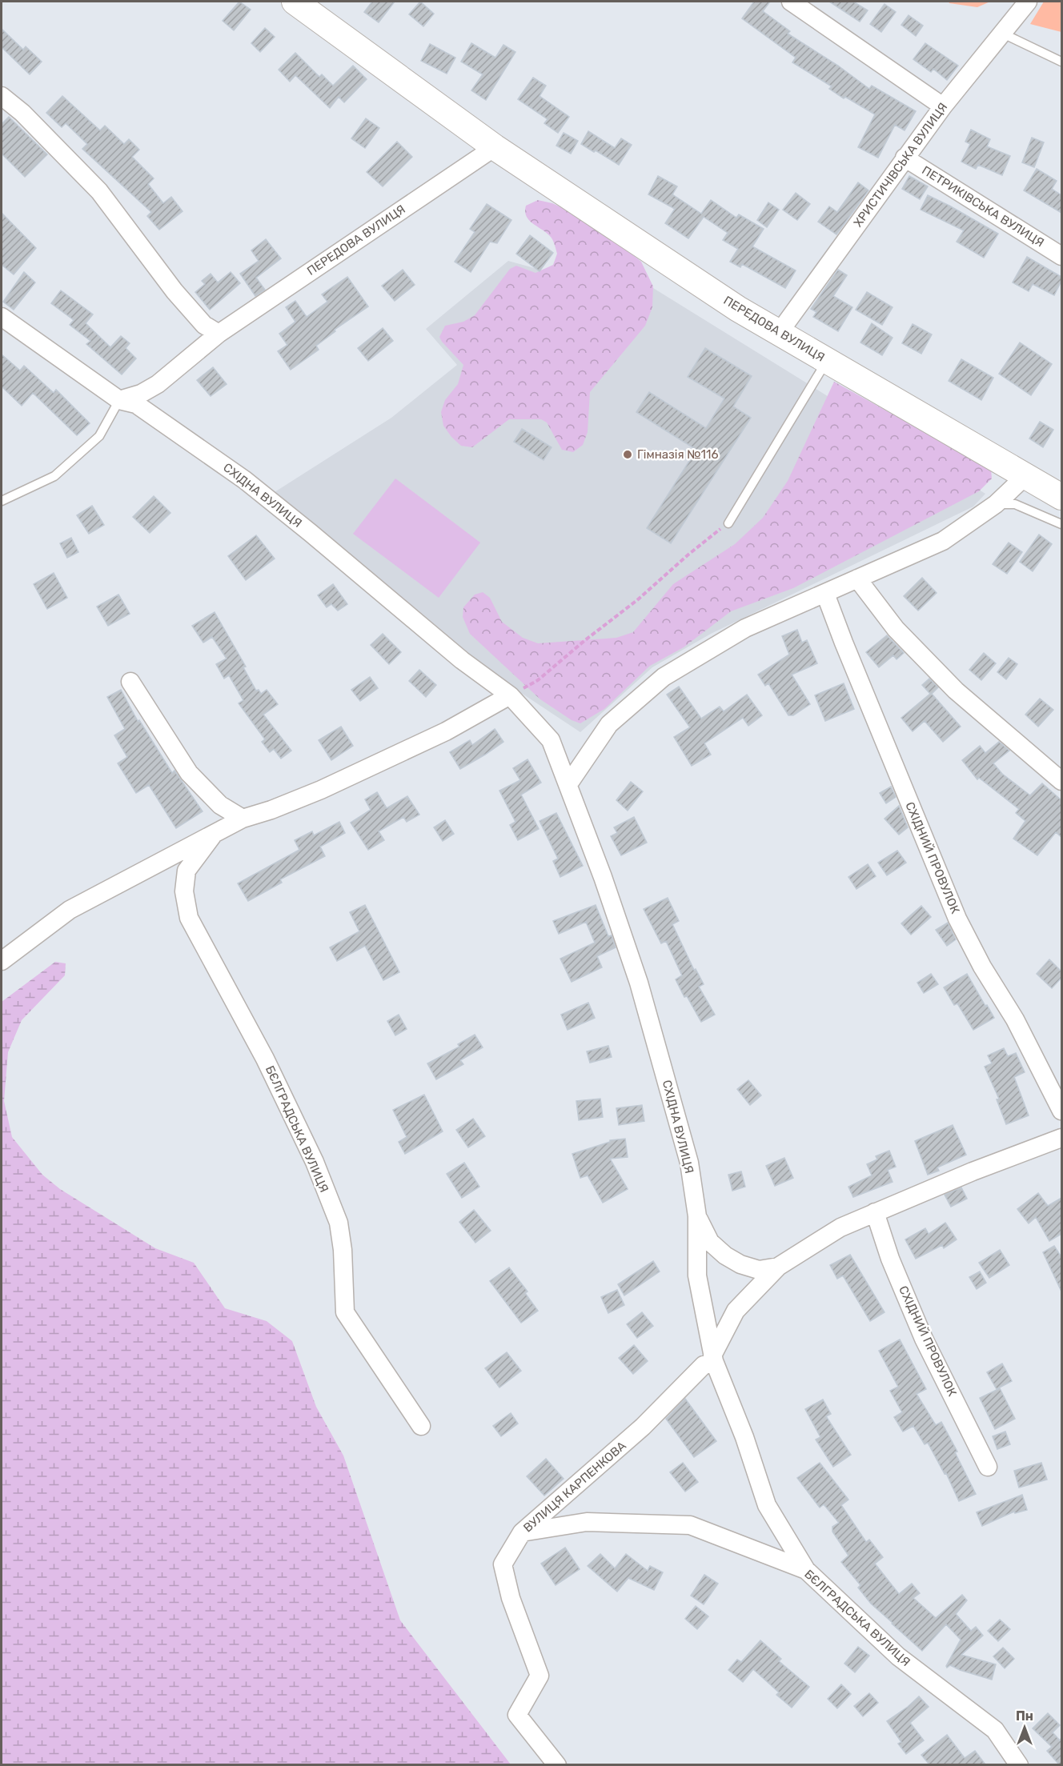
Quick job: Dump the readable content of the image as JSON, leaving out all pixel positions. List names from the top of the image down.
{
  "streets": {
    "street": [
      "ХРИСТИЧІВСЬКА ВУЛИЦЯ",
      "ПЕТРИКІВСЬКА ВУЛИЦЯ",
      "ПЕРЕДОВА ВУЛИЦЯ",
      "СХІДНА ВУЛИЦЯ",
      "СХІДНИЙ ПРОВУЛОК",
      "БЄЛГРАДСЬКА ВУЛИЦЯ",
      "ВУЛИЦЯ КАРПЕНКОВА"
    ]
  },
  "crossings": [
    ["ХРИСТИЧІВСЬКА ВУЛИЦЯ", "ПЕТРИКІВСЬКА ВУЛИЦЯ"],
    ["ХРИСТИЧІВСЬКА ВУЛИЦЯ", "ПЕРЕДОВА ВУЛИЦЯ"],
    ["ПЕРЕДОВА ВУЛИЦЯ", "СХІДНА ВУЛИЦЯ"],
    ["СХІДНА ВУЛИЦЯ", "БЄЛГРАДСЬКА ВУЛИЦЯ"],
    ["СХІДНА ВУЛИЦЯ", "ВУЛИЦЯ КАРПЕНКОВА"],
    ["БЄЛГРАДСЬКА ВУЛИЦЯ", "ВУЛИЦЯ КАРПЕНКОВА"]
  ],
  "places": ["Гімназія №116"],
  "north": "top"
}
